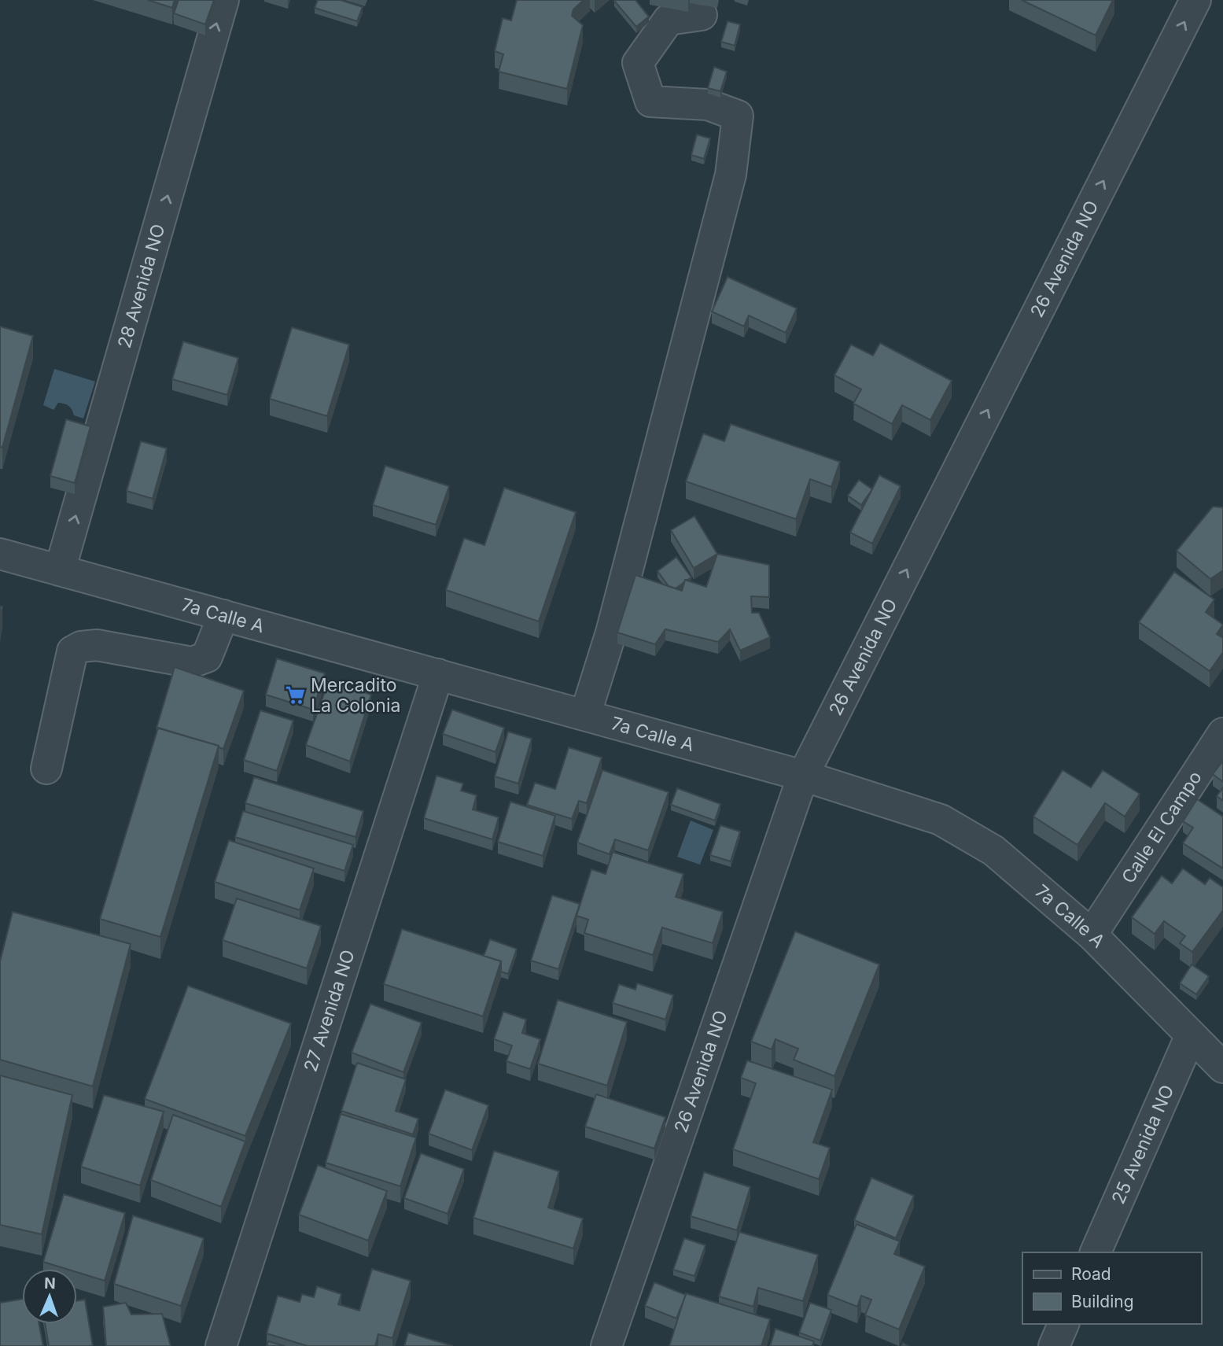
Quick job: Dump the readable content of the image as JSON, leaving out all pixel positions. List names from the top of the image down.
{
  "streets": {
    "street": [
      "26 Avenida NO",
      "28 Avenida NO",
      "7a Calle A",
      "Calle El Campo",
      "27 Avenida NO",
      "25 Avenida NO"
    ]
  },
  "crossings": [
    ["26 Avenida NO", "7a Calle A"],
    ["28 Avenida NO", "7a Calle A"],
    ["7a Calle A", "Calle El Campo"],
    ["7a Calle A", "27 Avenida NO"],
    ["7a Calle A", "25 Avenida NO"]
  ],
  "one_way": ["26 Avenida NO", "28 Avenida NO"],
  "places": {
    "supermarket": ["Mercadito La Colonia"]
  },
  "legend": ["Road", "Building"],
  "north": "top"
}
